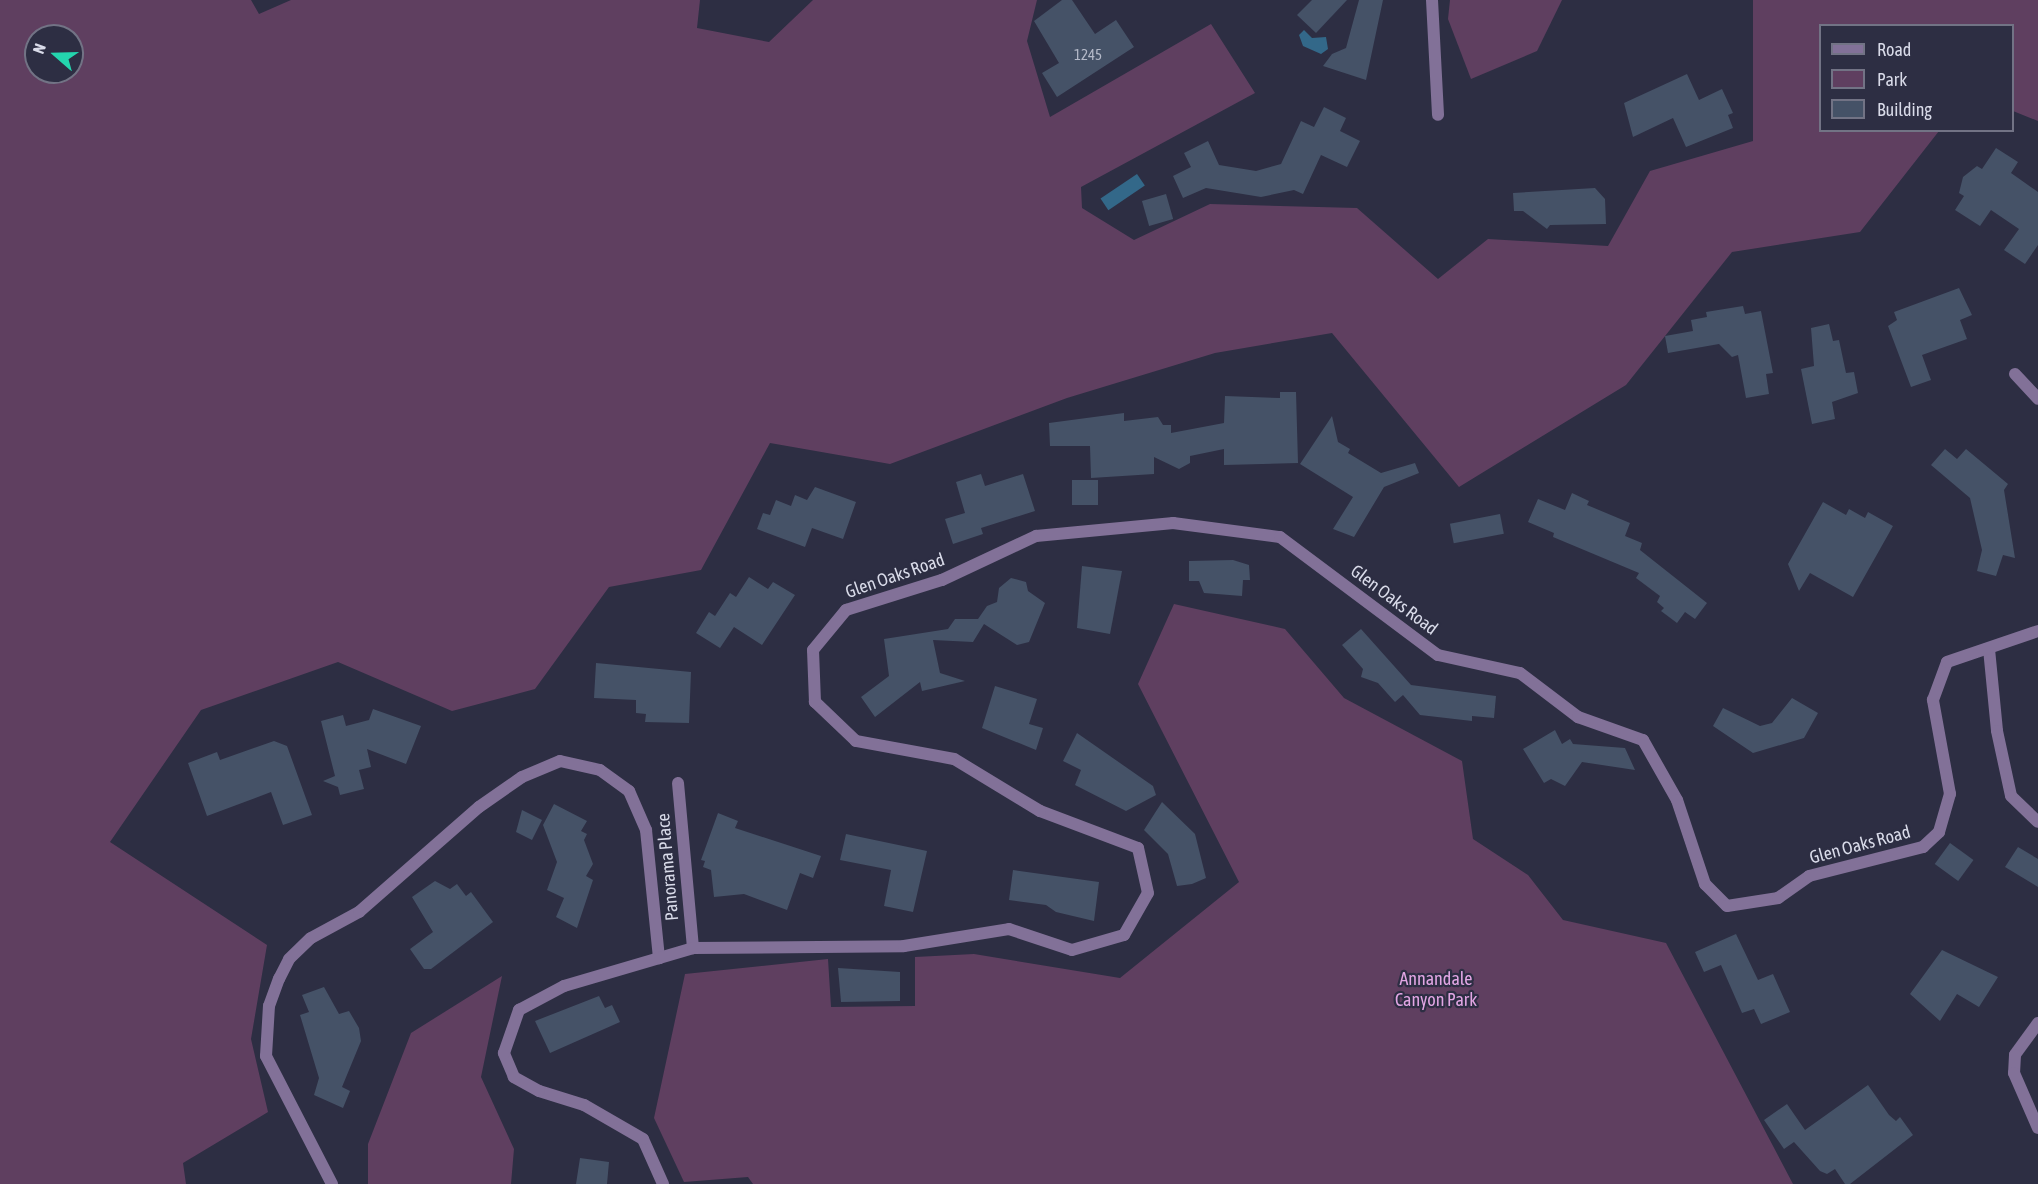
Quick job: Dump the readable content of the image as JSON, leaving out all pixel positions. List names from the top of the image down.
{
  "streets": {
    "street": ["Glen Oaks Road", "Panorama Place"]
  },
  "crossings": [
    ["Glen Oaks Road", "Panorama Place"]
  ],
  "parks": ["Annandale Canyon Park"],
  "house_numbers": ["1245"],
  "legend": ["Road", "Park", "Building"],
  "north": "left"
}
